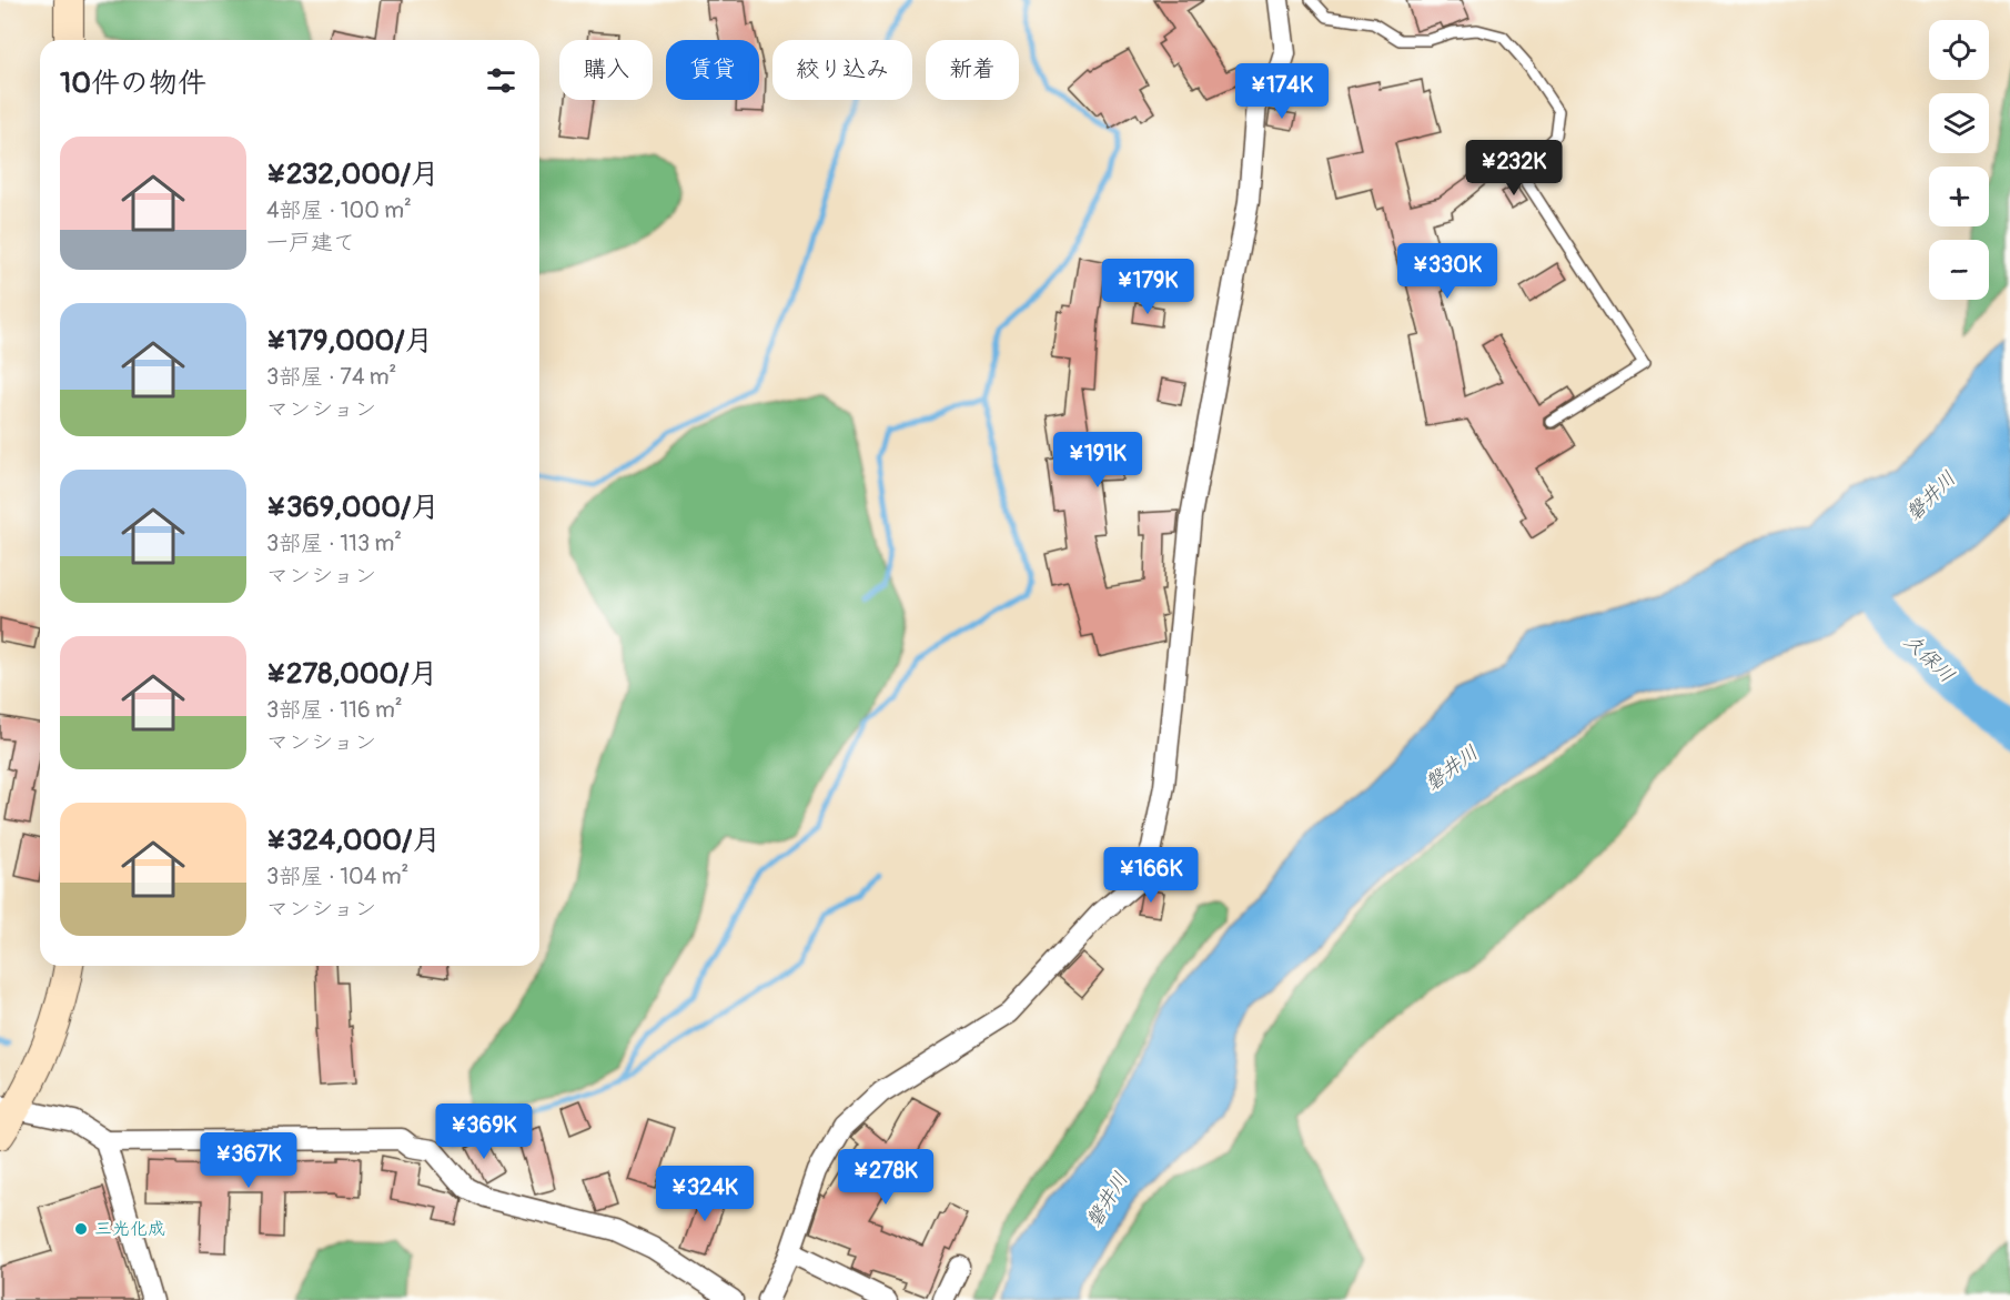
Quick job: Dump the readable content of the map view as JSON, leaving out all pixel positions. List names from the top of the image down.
{
  "water": ["磐井川", "久保川"],
  "places": ["三光化成"],
  "page": {
    "map_buttons": ["+", "−"],
    "chip": [
      "購入",
      "賃貸",
      "絞り込み",
      "新着"
    ],
    "heading": "10件の物件",
    "price": [
      "¥174K",
      "¥232K",
      "¥330K",
      "¥179K",
      "¥191K",
      "¥166K",
      "¥369K",
      "¥367K",
      "¥278K",
      "¥324K"
    ],
    "list": [
      {
        "name": "¥232,000/月",
        "note": "4部屋 · 100 m² · 一戸建て"
      },
      {
        "name": "¥179,000/月",
        "note": "3部屋 · 74 m² · マンション"
      },
      {
        "name": "¥369,000/月",
        "note": "3部屋 · 113 m² · マンション"
      },
      {
        "name": "¥278,000/月",
        "note": "3部屋 · 116 m² · マンション"
      },
      {
        "name": "¥324,000/月",
        "note": "3部屋 · 104 m² · マンション"
      }
    ]
  }
}
